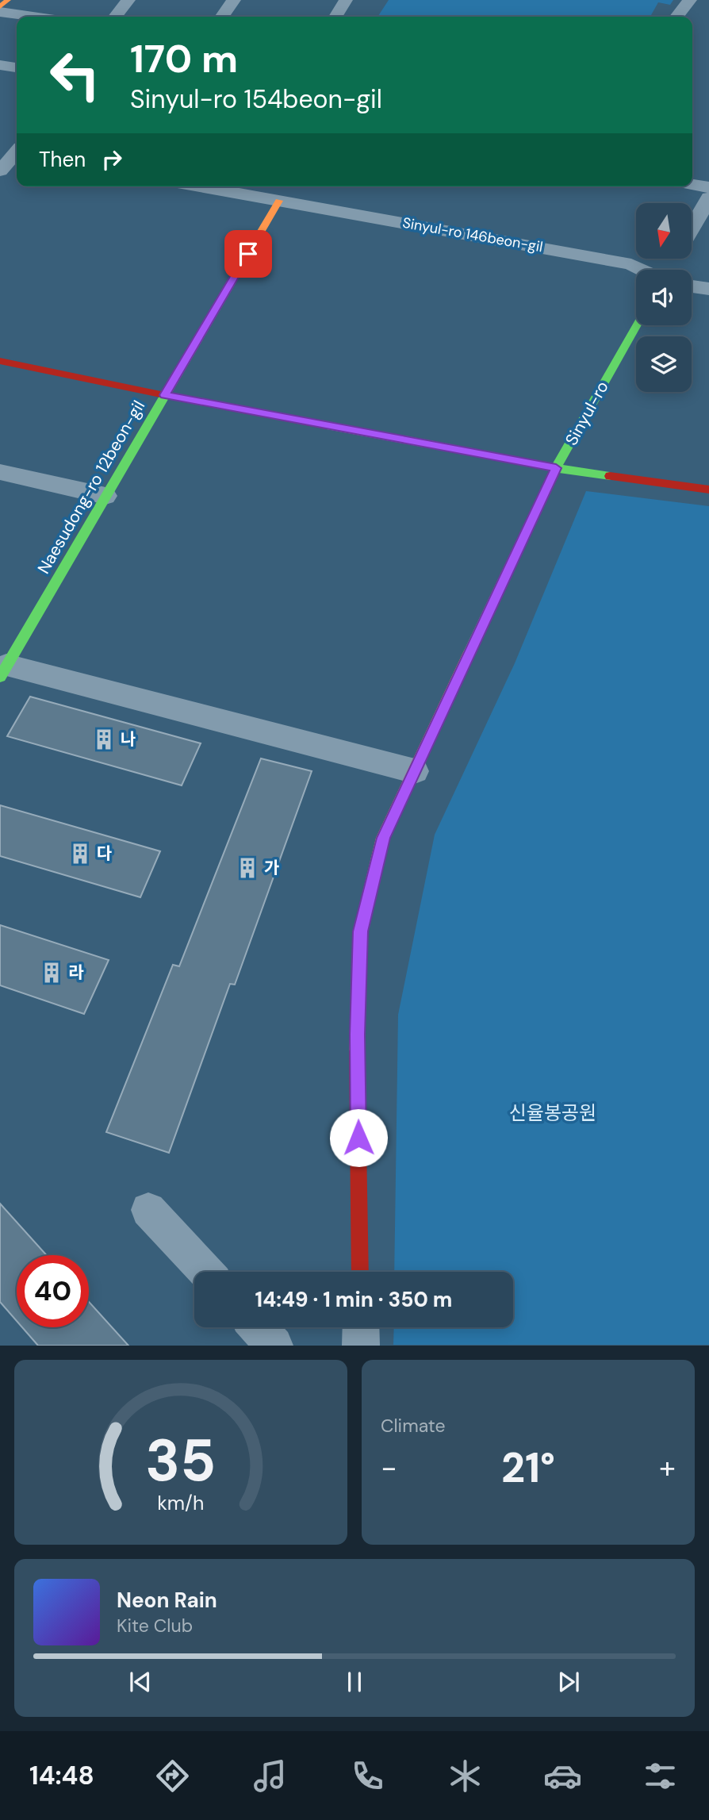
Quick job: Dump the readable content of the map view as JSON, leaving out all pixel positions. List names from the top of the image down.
{
  "streets": {
    "street": ["Sinyul-ro 146beon-gil", "Sinyul-ro", "Naesudong-ro 12beon-gil"]
  },
  "crossings": [
    ["Sinyul-ro 146beon-gil", "Naesudong-ro 12beon-gil"]
  ],
  "parks": ["신율봉공원"],
  "places": {
    "building": [
      "나",
      "다",
      "가",
      "라"
    ]
  },
  "north": "bottom",
  "page": {
    "turn": ["170 m", "Sinyul-ro 154beon-gil"],
    "then": "Then",
    "limit": "40",
    "trip": "14:49 · 1 min · 350 m",
    "tile": "Climate",
    "heat": ["−", "21°", "+"],
    "song": ["Neon Rain", "Kite Club"],
    "tabs": "14:48",
    "gauge": ["35", "km/h"]
  }
}
